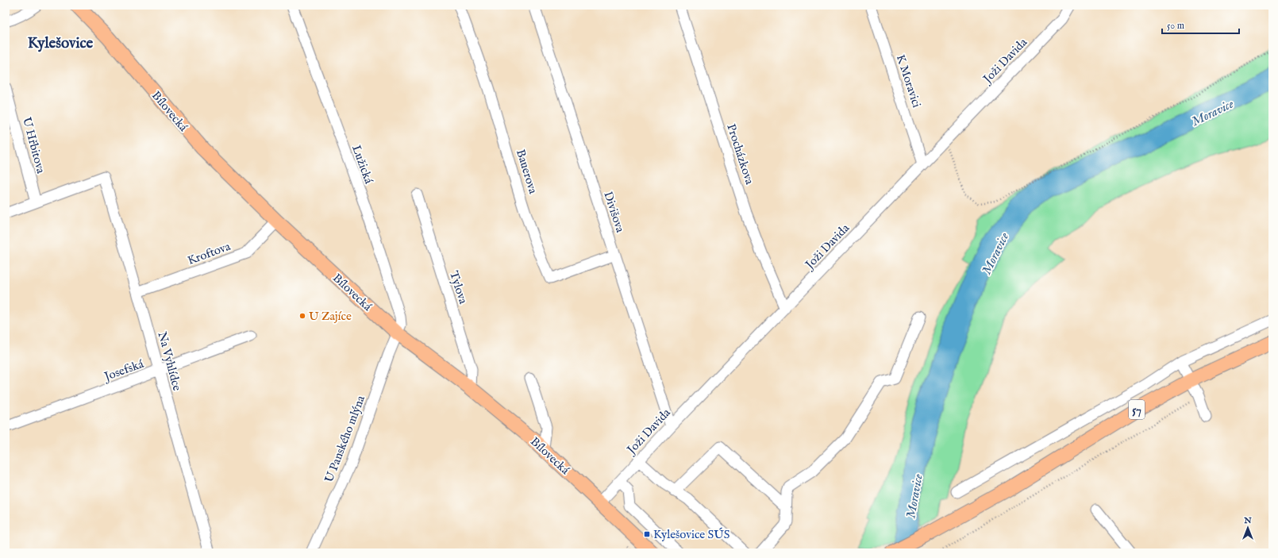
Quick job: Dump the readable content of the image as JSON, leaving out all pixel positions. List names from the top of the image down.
{
  "streets": {
    "main road": ["Bílovecká", "57"],
    "street": [
      "Joži Davida",
      "K Moravici",
      "U Hřbitova",
      "Procházkova",
      "Lužická",
      "Bauerova",
      "Divišova",
      "Kroftova",
      "Tylova",
      "Na Vyhlídce",
      "Josefská",
      "U Panského mlýna"
    ]
  },
  "crossings": [
    ["Joži Davida", "K Moravici"],
    ["Joži Davida", "Bílovecká"],
    ["Joži Davida", "Procházkova"],
    ["Joži Davida", "Divišova"],
    ["Bílovecká", "Lužická"],
    ["Bílovecká", "Kroftova"],
    ["Bílovecká", "Tylova"],
    ["Bílovecká", "U Panského mlýna"],
    ["U Hřbitova", "Na Vyhlídce"],
    ["Lužická", "U Panského mlýna"],
    ["Bauerova", "Divišova"],
    ["Kroftova", "Na Vyhlídce"],
    ["Na Vyhlídce", "Josefská"]
  ],
  "districts": ["Kylešovice"],
  "water": ["Moravice"],
  "places": {
    "other": ["U Zajíce"],
    "transit": ["Kylešovice SÚS"]
  },
  "scale_bar": "50 m",
  "north": "top"
}
